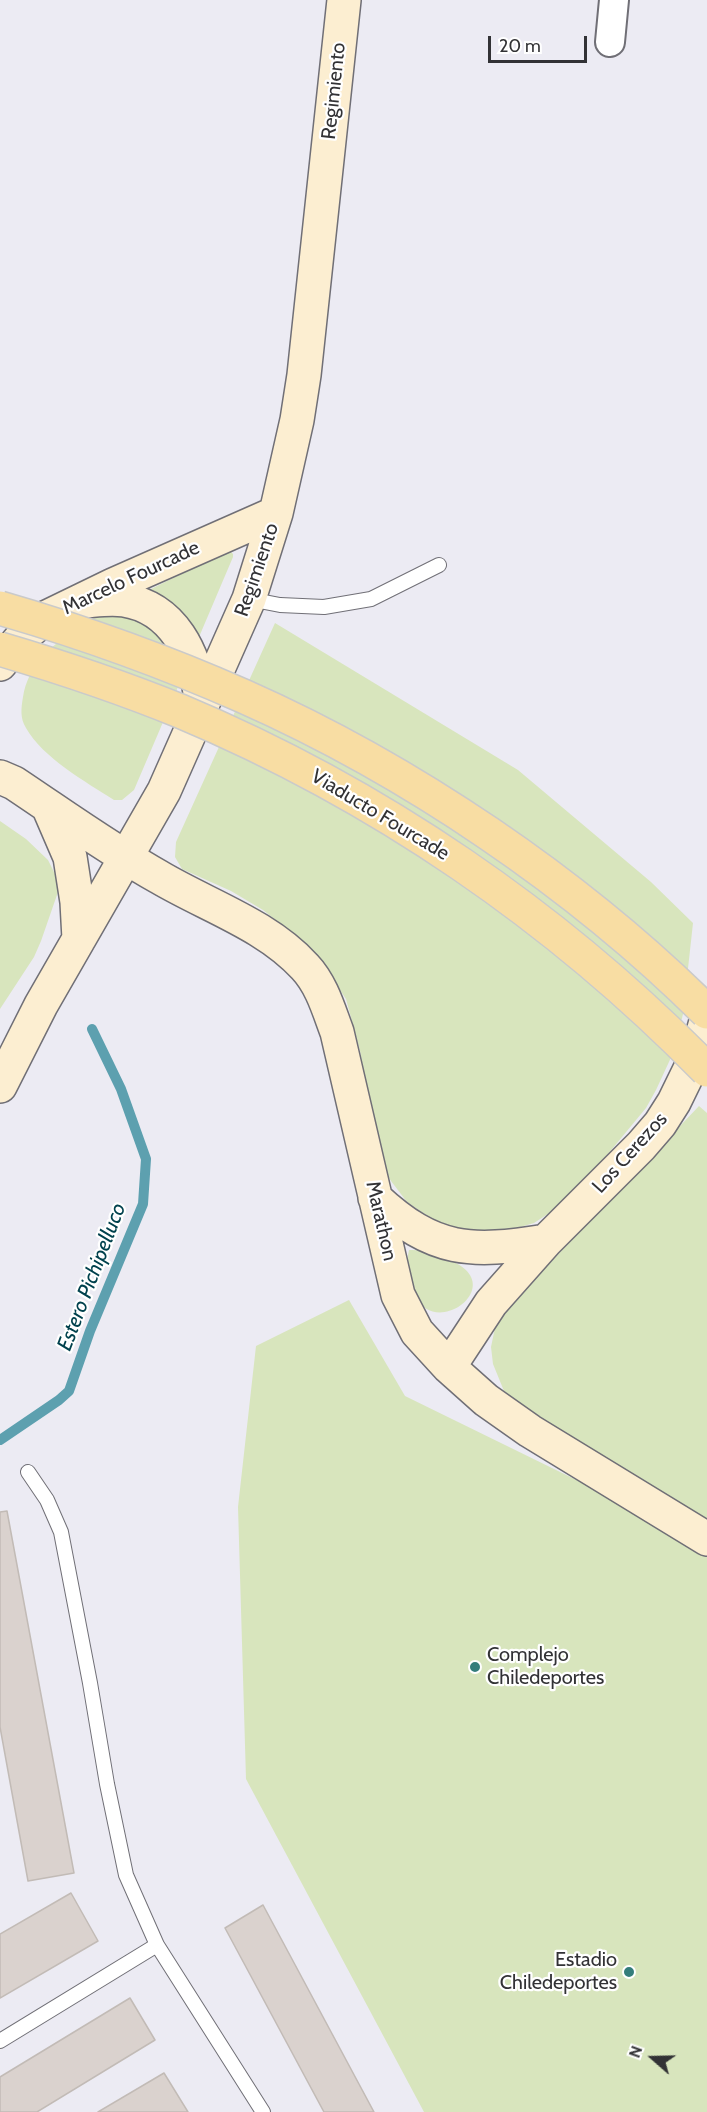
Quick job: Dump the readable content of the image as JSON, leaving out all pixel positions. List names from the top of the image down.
{
  "streets": {
    "main road": [
      "Regimiento",
      "Marcelo Fourcade",
      "Viaducto Fourcade",
      "Los Cerezos",
      "Marathon"
    ]
  },
  "crossings": [
    ["Regimiento", "Marcelo Fourcade"],
    ["Regimiento", "Marathon"],
    ["Los Cerezos", "Marathon"]
  ],
  "water": ["Estero Pichipelluco"],
  "places": ["Complejo Chiledeportes", "Estadio Chiledeportes"],
  "scale_bar": "20 m",
  "north": "left"
}
